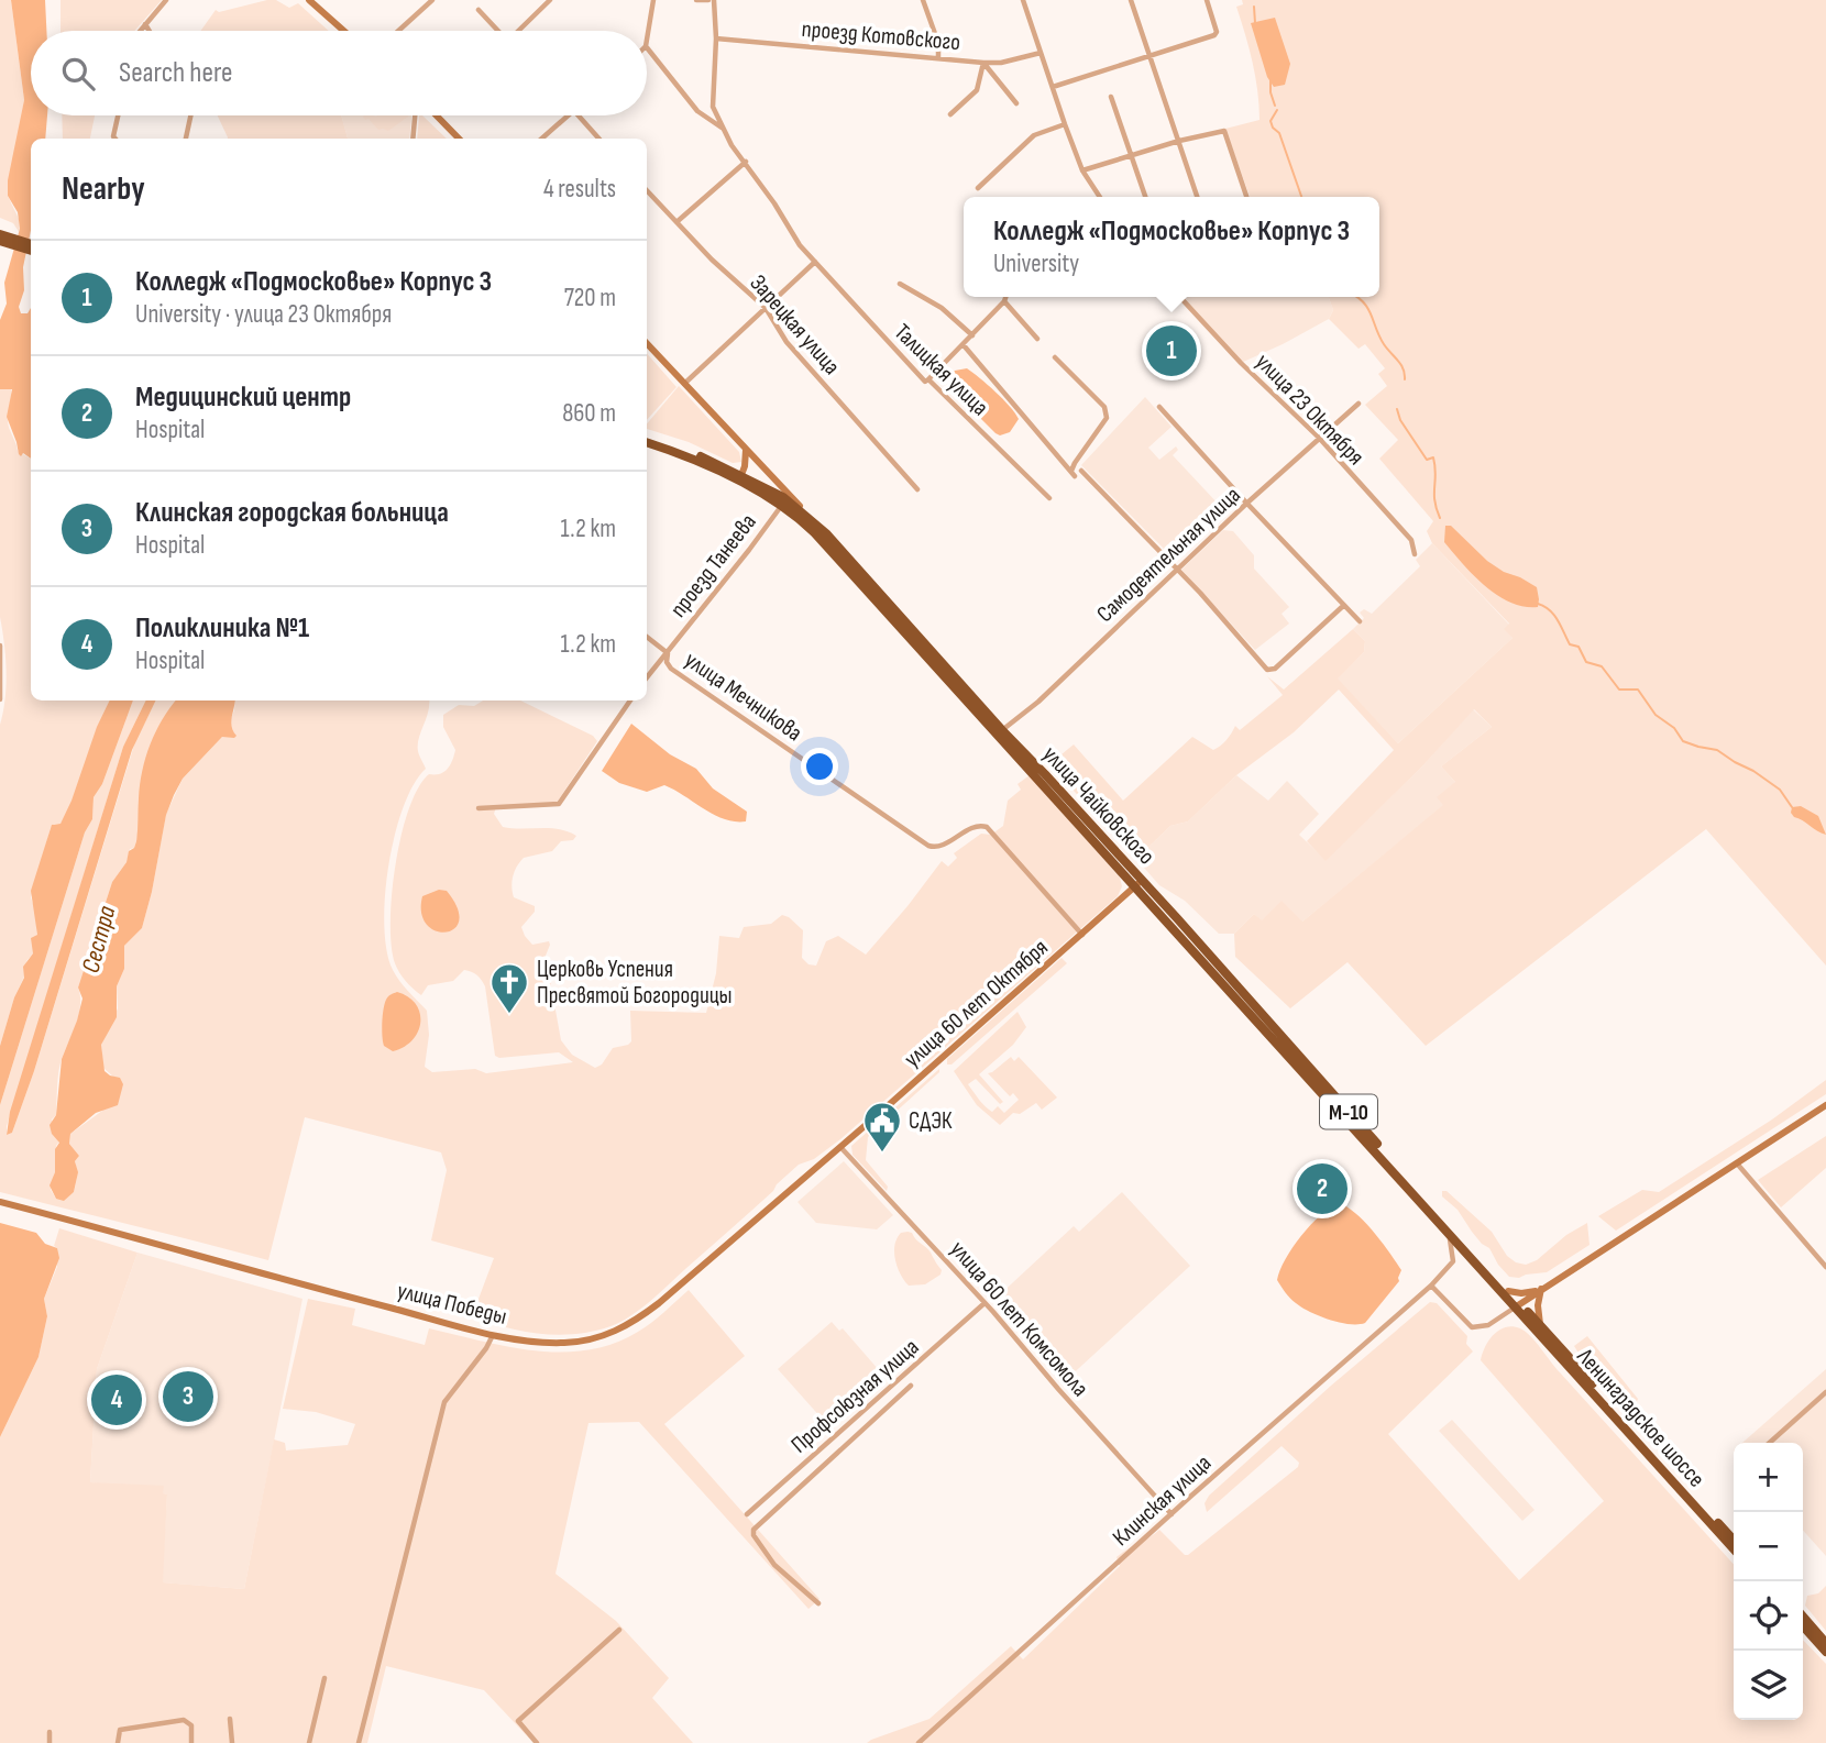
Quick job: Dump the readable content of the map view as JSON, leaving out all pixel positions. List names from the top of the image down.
{
  "streets": {
    "highway": ["улица Чайковского", "М-10", "Ленинградское шоссе"],
    "street": [
      "проезд Котовского",
      "Зарецкая улица",
      "Талицкая улица",
      "улица 23 Октября",
      "Самодеятельная улица",
      "проезд Танеева",
      "улица Мечникова",
      "улица 60 лет Октября",
      "улица Победы",
      "улица 60 лет Комсомола",
      "Профсоюзная улица",
      "Клинская улица"
    ]
  },
  "crossings": [
    ["улица 23 Октября", "Самодеятельная улица"],
    ["Самодеятельная улица", "улица Чайковского"],
    ["проезд Танеева", "улица Мечникова"],
    ["проезд Танеева", "улица Чайковского"],
    ["проезд Танеева", "М-10"],
    ["улица Мечникова", "улица 60 лет Октября"],
    ["улица Чайковского", "улица 60 лет Октября"],
    ["улица Чайковского", "М-10"],
    ["улица Чайковского", "Ленинградское шоссе"],
    ["улица Чайковского", "Клинская улица"],
    ["улица 60 лет Октября", "улица Победы"],
    ["улица 60 лет Октября", "улица 60 лет Комсомола"],
    ["улица Победы", "улица 60 лет Комсомола"],
    ["улица 60 лет Комсомола", "Профсоюзная улица"],
    ["улица 60 лет Комсомола", "Клинская улица"]
  ],
  "water": ["Сестра"],
  "places": {
    "church": ["Церковь Успения Пресвятой Богородицы"],
    "public building": ["СДЭК"]
  },
  "page": {
    "search": "Search here",
    "heading": ["Nearby", "4 results"],
    "popup": ["Колледж «Подмосковье» Корпус 3", "University"],
    "list": [
      {
        "mark": "1",
        "name": "Колледж «Подмосковье» Корпус 3",
        "note": "University · улица 23 Октября",
        "value": "720 m"
      },
      {
        "mark": "2",
        "name": "Медицинский центр",
        "note": "Hospital",
        "value": "860 m"
      },
      {
        "mark": "3",
        "name": "Клинская городская больница",
        "note": "Hospital",
        "value": "1.2 km"
      },
      {
        "mark": "4",
        "name": "Поликлиника №1",
        "note": "Hospital",
        "value": "1.2 km"
      }
    ],
    "pins": [
      "1",
      "2",
      "3",
      "4"
    ],
    "map_buttons": ["+", "−"]
  }
}
